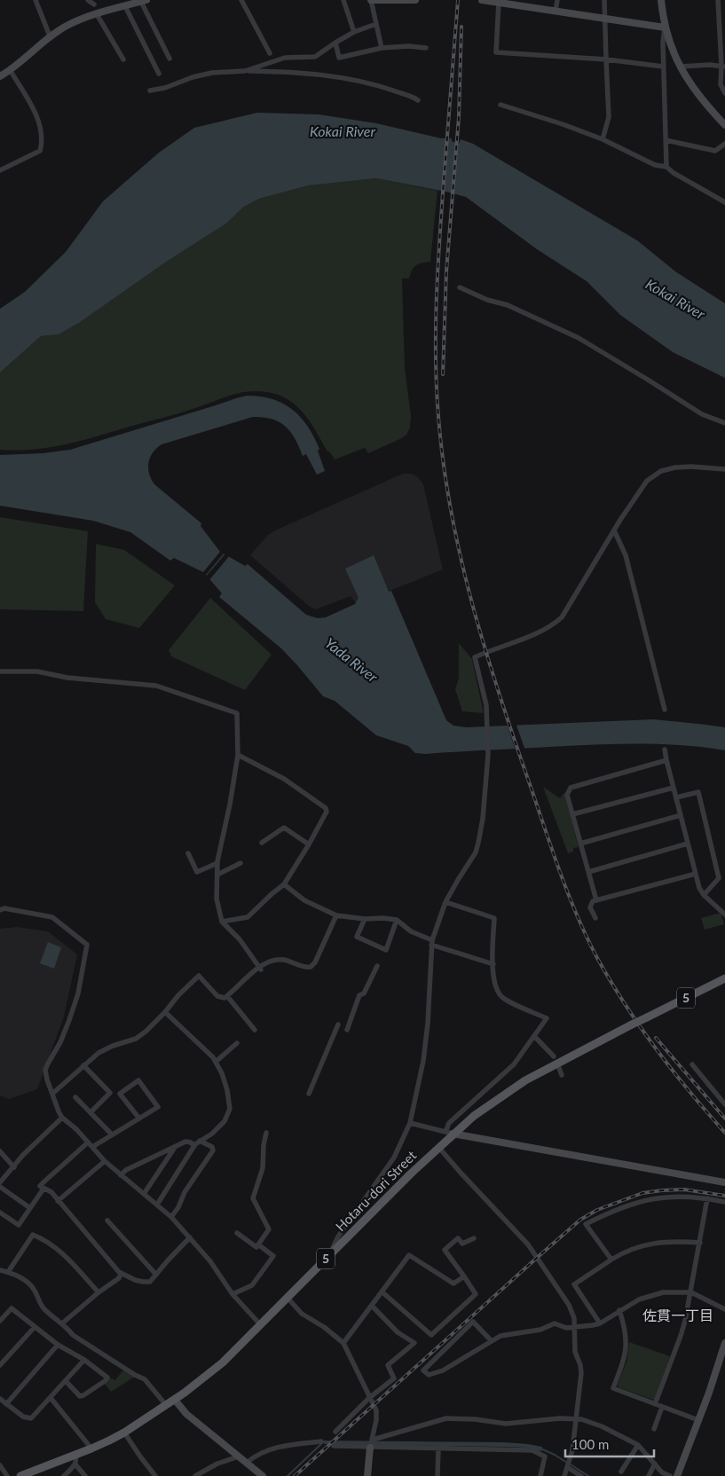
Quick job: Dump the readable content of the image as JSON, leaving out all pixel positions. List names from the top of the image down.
{
  "streets": {
    "main road": ["5", "Hotaru-dori Street"]
  },
  "districts": ["佐貫一丁目"],
  "water": ["Kokai River", "Yada River"],
  "scale_bar": "100 m"
}
